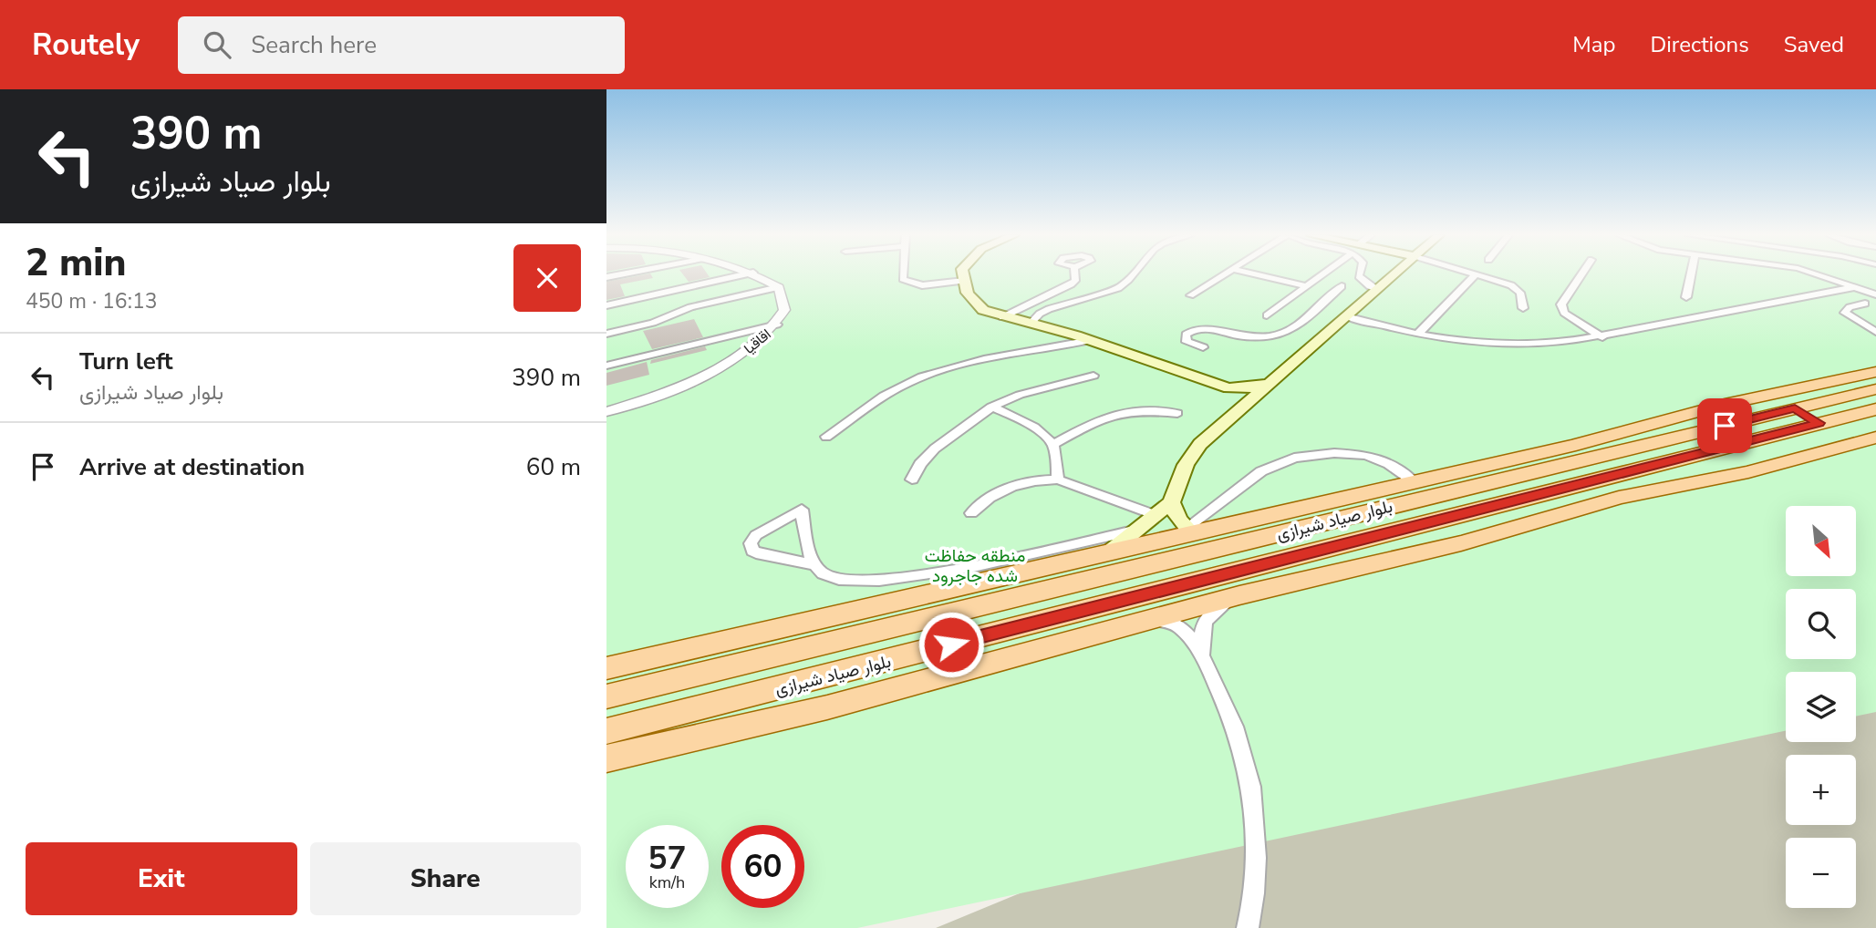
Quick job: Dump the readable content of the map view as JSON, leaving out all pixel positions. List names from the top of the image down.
{
  "streets": {
    "main road": ["بلوار صیاد شیرازی"],
    "street": ["اقاقیا"]
  },
  "parks": ["منطقه حفاظت شده جاجرود"],
  "north": "bottom right",
  "page": {
    "header": "Routely",
    "search": "Search here",
    "nav": ["Map", "Directions", "Saved"],
    "turn": ["390 m", "بلوار صیاد شیرازی"],
    "heading": ["2 min", "450 m · 16:13"],
    "list": [
      {
        "name": "Turn left",
        "note": "بلوار صیاد شیرازی",
        "value": "390 m"
      },
      {
        "name": "Arrive at destination",
        "value": "60 m"
      }
    ],
    "map_buttons": ["+", "−"],
    "speed": "57 km/h",
    "limit": "60",
    "buttons": ["Exit", "Share"]
  }
}
